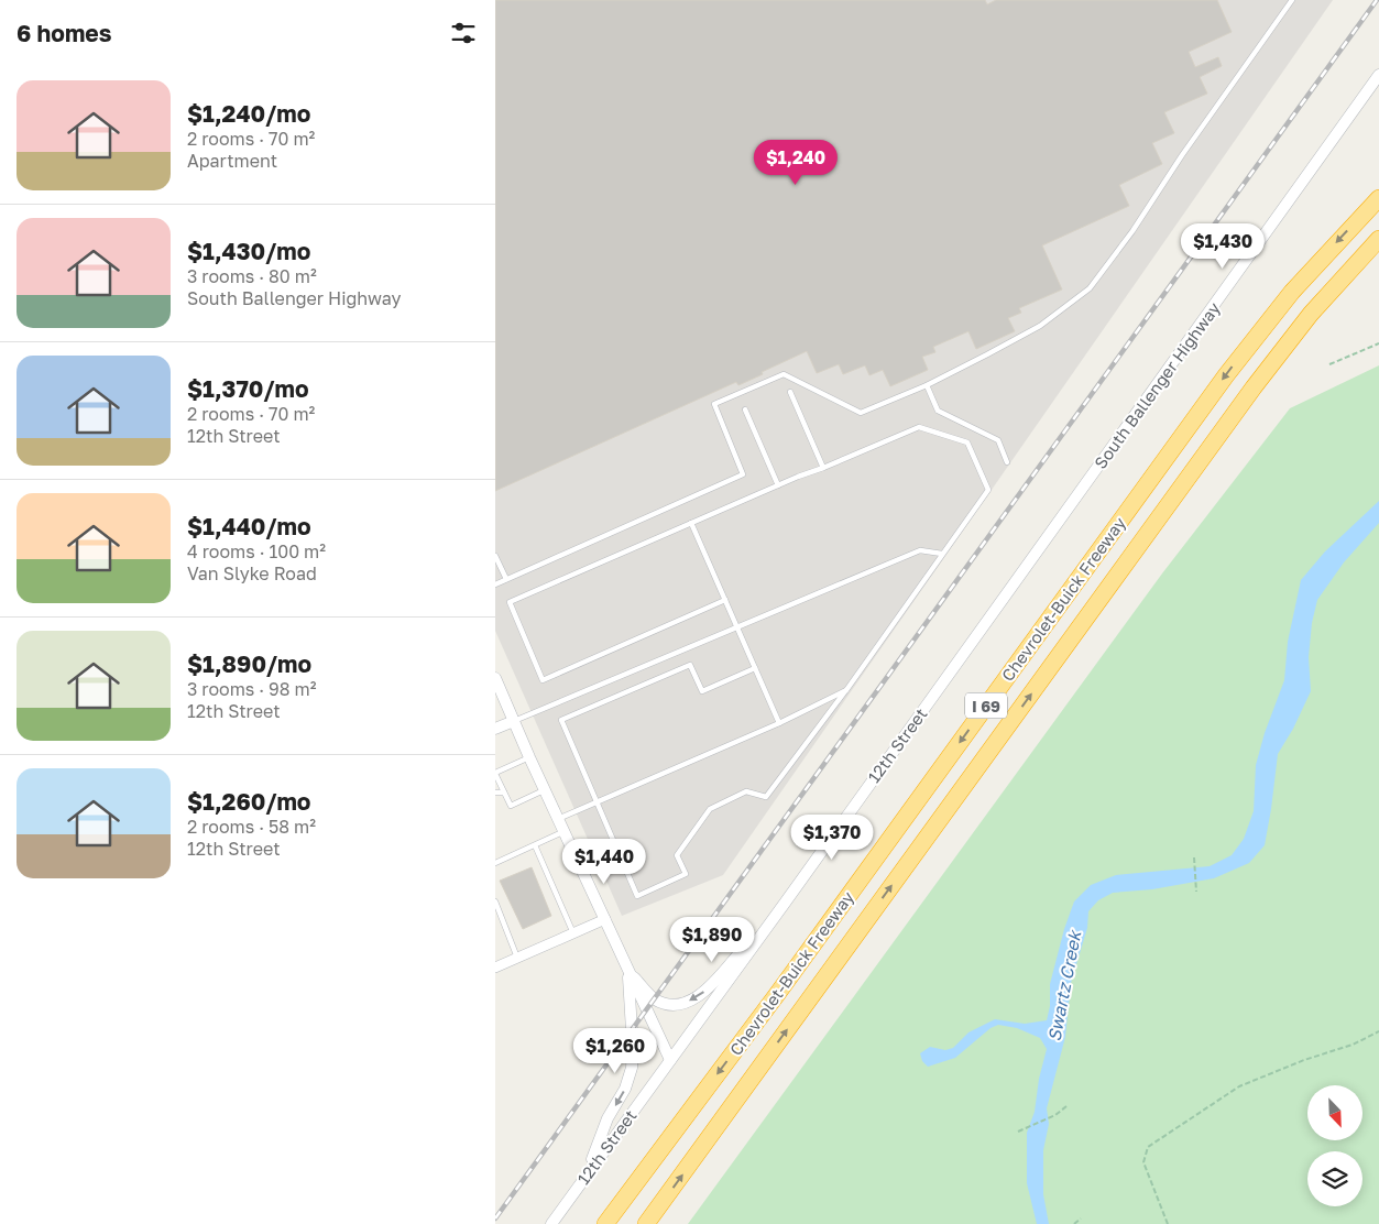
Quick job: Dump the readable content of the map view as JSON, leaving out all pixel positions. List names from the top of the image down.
{
  "streets": {
    "highway": ["Chevrolet-Buick Freeway", "I 69"],
    "street": ["South Ballenger Highway", "12th Street"]
  },
  "crossings": [
    ["South Ballenger Highway", "12th Street"]
  ],
  "water": ["Swartz Creek"],
  "north": "bottom right",
  "page": {
    "heading": "6 homes",
    "list": [
      {
        "name": "$1,240/mo",
        "note": "2 rooms · 70 m² · Apartment"
      },
      {
        "name": "$1,430/mo",
        "note": "3 rooms · 80 m² · South Ballenger Highway"
      },
      {
        "name": "$1,370/mo",
        "note": "2 rooms · 70 m² · 12th Street"
      },
      {
        "name": "$1,440/mo",
        "note": "4 rooms · 100 m² · Van Slyke Road"
      },
      {
        "name": "$1,890/mo",
        "note": "3 rooms · 98 m² · 12th Street"
      },
      {
        "name": "$1,260/mo",
        "note": "2 rooms · 58 m² · 12th Street"
      }
    ],
    "price": [
      "$1,240",
      "$1,430",
      "$1,370",
      "$1,440",
      "$1,890",
      "$1,260"
    ]
  }
}
